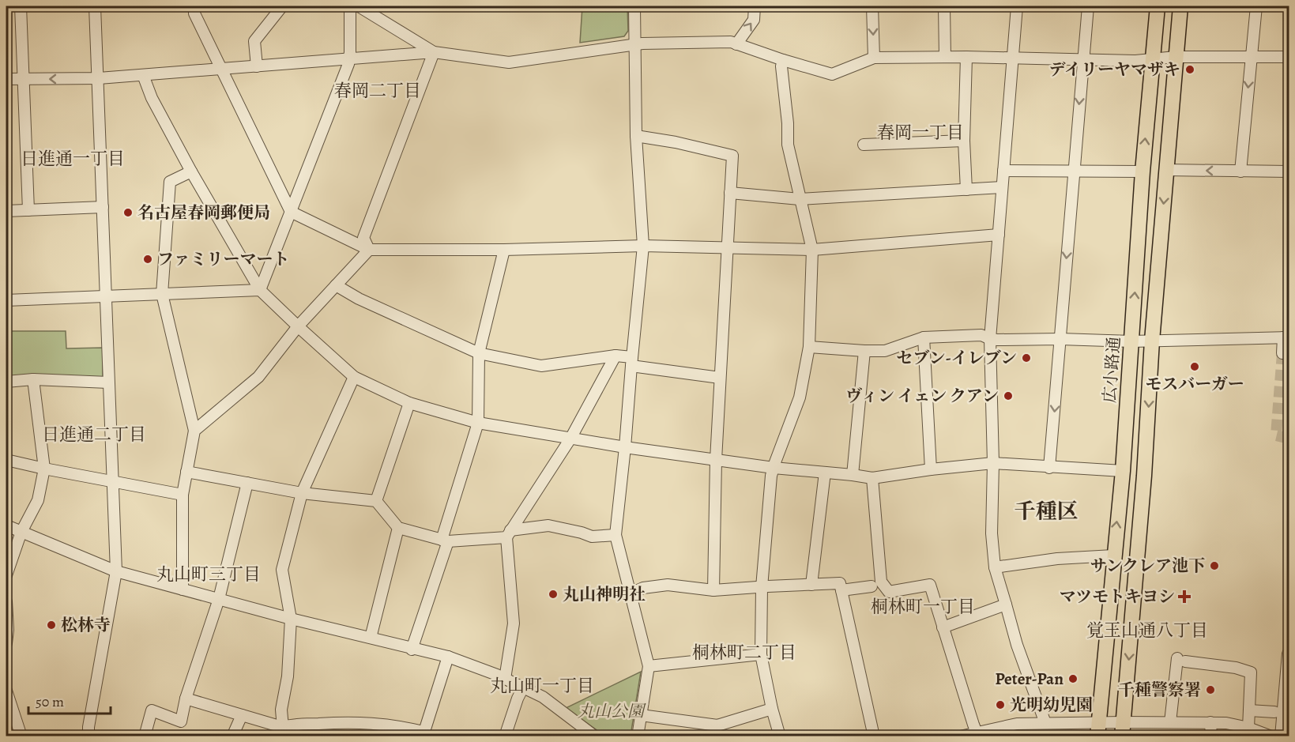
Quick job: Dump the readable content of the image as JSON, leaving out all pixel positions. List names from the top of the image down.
{
  "streets": {
    "main road": ["広小路通"]
  },
  "districts": [
    "春岡二丁目",
    "春岡一丁目",
    "日進通一丁目",
    "日進通二丁目",
    "千種区",
    "丸山町三丁目",
    "桐林町一丁目",
    "覚王山通八丁目",
    "桐林町二丁目",
    "丸山町一丁目"
  ],
  "parks": ["丸山公園"],
  "places": {
    "other": [
      "デイリーヤマザキ",
      "名古屋春岡郵便局",
      "ファミリーマート",
      "セブン-イレブン",
      "モスバーガー",
      "ヴィン イェン クアン",
      "サンクレア池下",
      "丸山神明社",
      "松林寺",
      "Peter-Pan",
      "千種警察署",
      "光明幼児園"
    ],
    "health": ["マツモトキヨシ"]
  },
  "scale_bar": "50 m"
}
